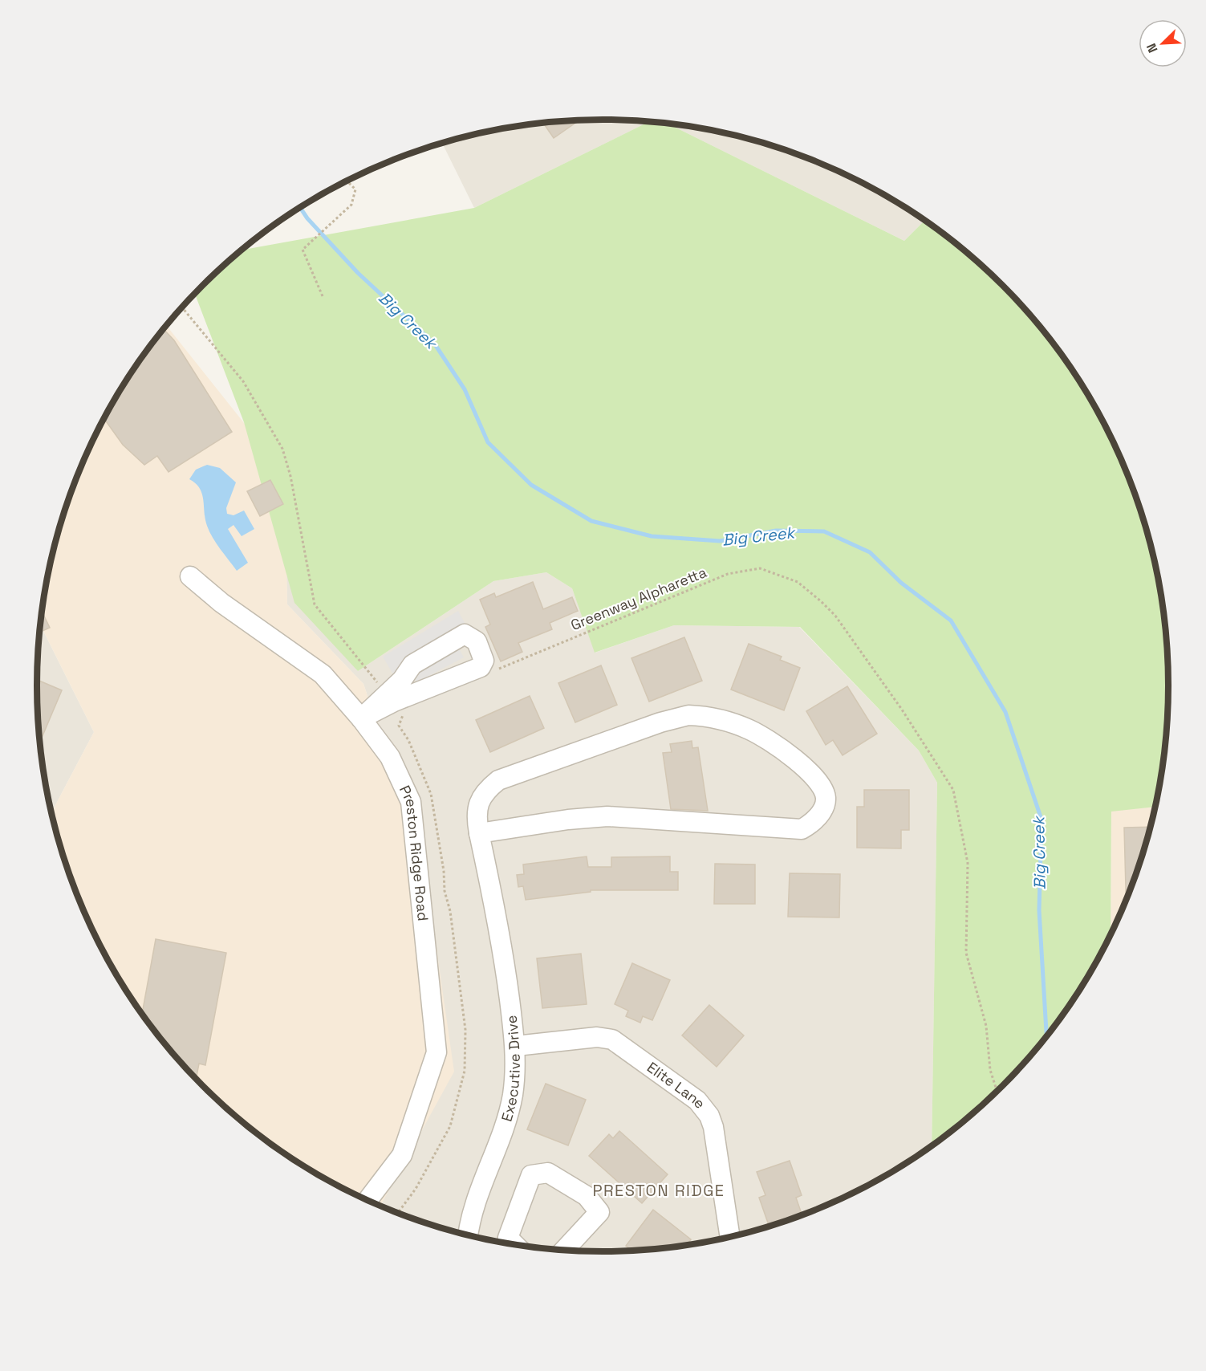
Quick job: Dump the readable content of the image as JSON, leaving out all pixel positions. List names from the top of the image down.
{
  "streets": {
    "street": ["Preston Ridge Road", "Executive Drive", "Elite Lane"],
    "path": ["Greenway Alpharetta"]
  },
  "crossings": [
    ["Executive Drive", "Elite Lane"]
  ],
  "districts": ["PRESTON RIDGE"],
  "water": ["Big Creek"],
  "north": "bottom left"
}
